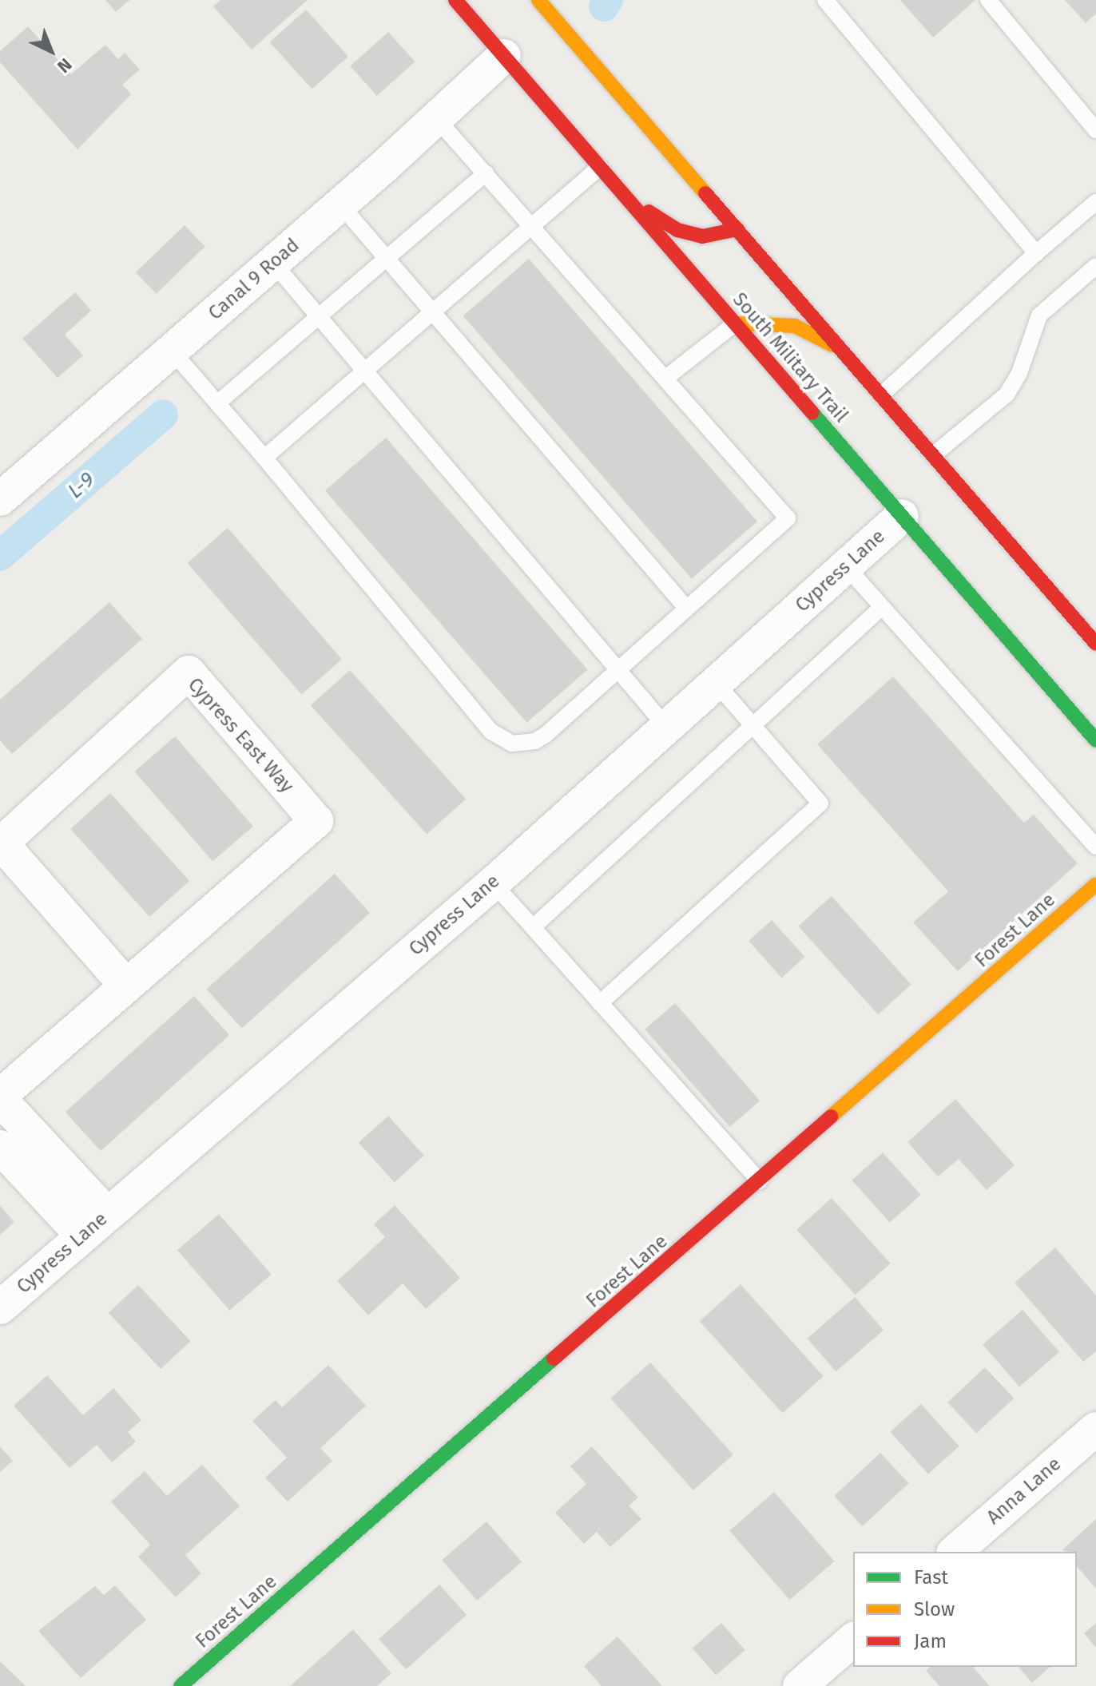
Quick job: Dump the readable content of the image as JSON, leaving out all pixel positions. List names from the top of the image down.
{
  "streets": {
    "main road": ["South Military Trail", "Forest Lane"],
    "street": [
      "Canal 9 Road",
      "Cypress Lane",
      "Cypress East Way",
      "Anna Lane"
    ]
  },
  "crossings": [
    ["Canal 9 Road", "South Military Trail"],
    ["South Military Trail", "Cypress Lane"]
  ],
  "water": ["L-9"],
  "legend": ["Fast", "Slow", "Jam"],
  "north": "bottom right"
}
